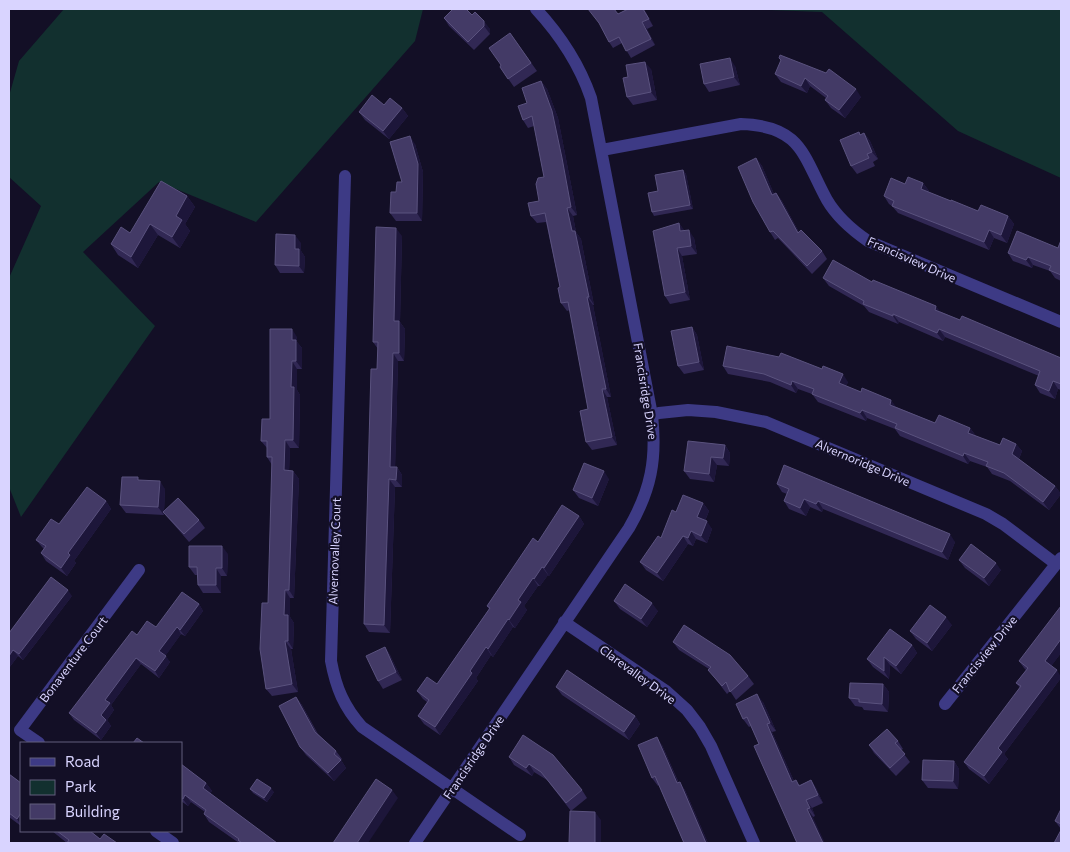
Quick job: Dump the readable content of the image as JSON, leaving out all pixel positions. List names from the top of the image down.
{
  "streets": {
    "street": [
      "Francisview Drive",
      "Francisridge Drive",
      "Alvernoridge Drive",
      "Alvernovalley Court",
      "Bonaventure Court",
      "Clarevalley Drive"
    ]
  },
  "crossings": [
    ["Francisview Drive", "Francisridge Drive"],
    ["Francisview Drive", "Alvernoridge Drive"],
    ["Francisridge Drive", "Alvernoridge Drive"],
    ["Francisridge Drive", "Alvernovalley Court"],
    ["Francisridge Drive", "Clarevalley Drive"]
  ],
  "legend": ["Road", "Park", "Building"]
}
